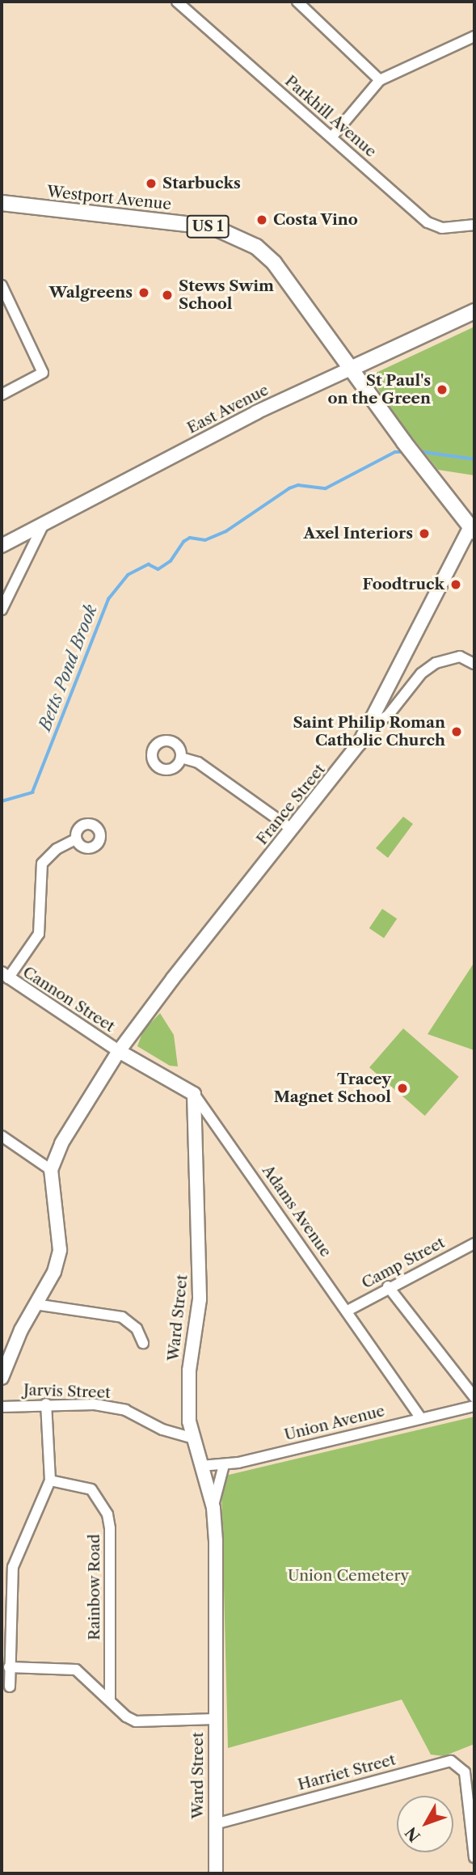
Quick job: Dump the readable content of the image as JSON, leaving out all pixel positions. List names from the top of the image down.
{
  "streets": {
    "main road": [
      "Westport Avenue",
      "US 1",
      "East Avenue",
      "France Street",
      "Adams Avenue",
      "Ward Street"
    ],
    "street": [
      "Parkhill Avenue",
      "Cannon Street",
      "Camp Street",
      "Jarvis Street",
      "Union Avenue",
      "Rainbow Road",
      "Harriet Street"
    ]
  },
  "crossings": [
    ["Westport Avenue", "US 1"],
    ["Westport Avenue", "East Avenue"],
    ["US 1", "East Avenue"],
    ["US 1", "France Street"],
    ["France Street", "Cannon Street"],
    ["France Street", "Adams Avenue"],
    ["Cannon Street", "Adams Avenue"],
    ["Adams Avenue", "Camp Street"],
    ["Adams Avenue", "Ward Street"],
    ["Adams Avenue", "Union Avenue"],
    ["Ward Street", "Jarvis Street"],
    ["Ward Street", "Union Avenue"],
    ["Ward Street", "Harriet Street"]
  ],
  "water": ["Betts Pond Brook"],
  "parks": ["Union Cemetery"],
  "places": [
    "Starbucks",
    "Costa Vino",
    "Walgreens",
    "Stews Swim School",
    "St Paul's on the Green",
    "Axel Interiors",
    "Foodtruck",
    "Saint Philip Roman Catholic Church",
    "Tracey Magnet School"
  ],
  "north": "bottom left"
}
